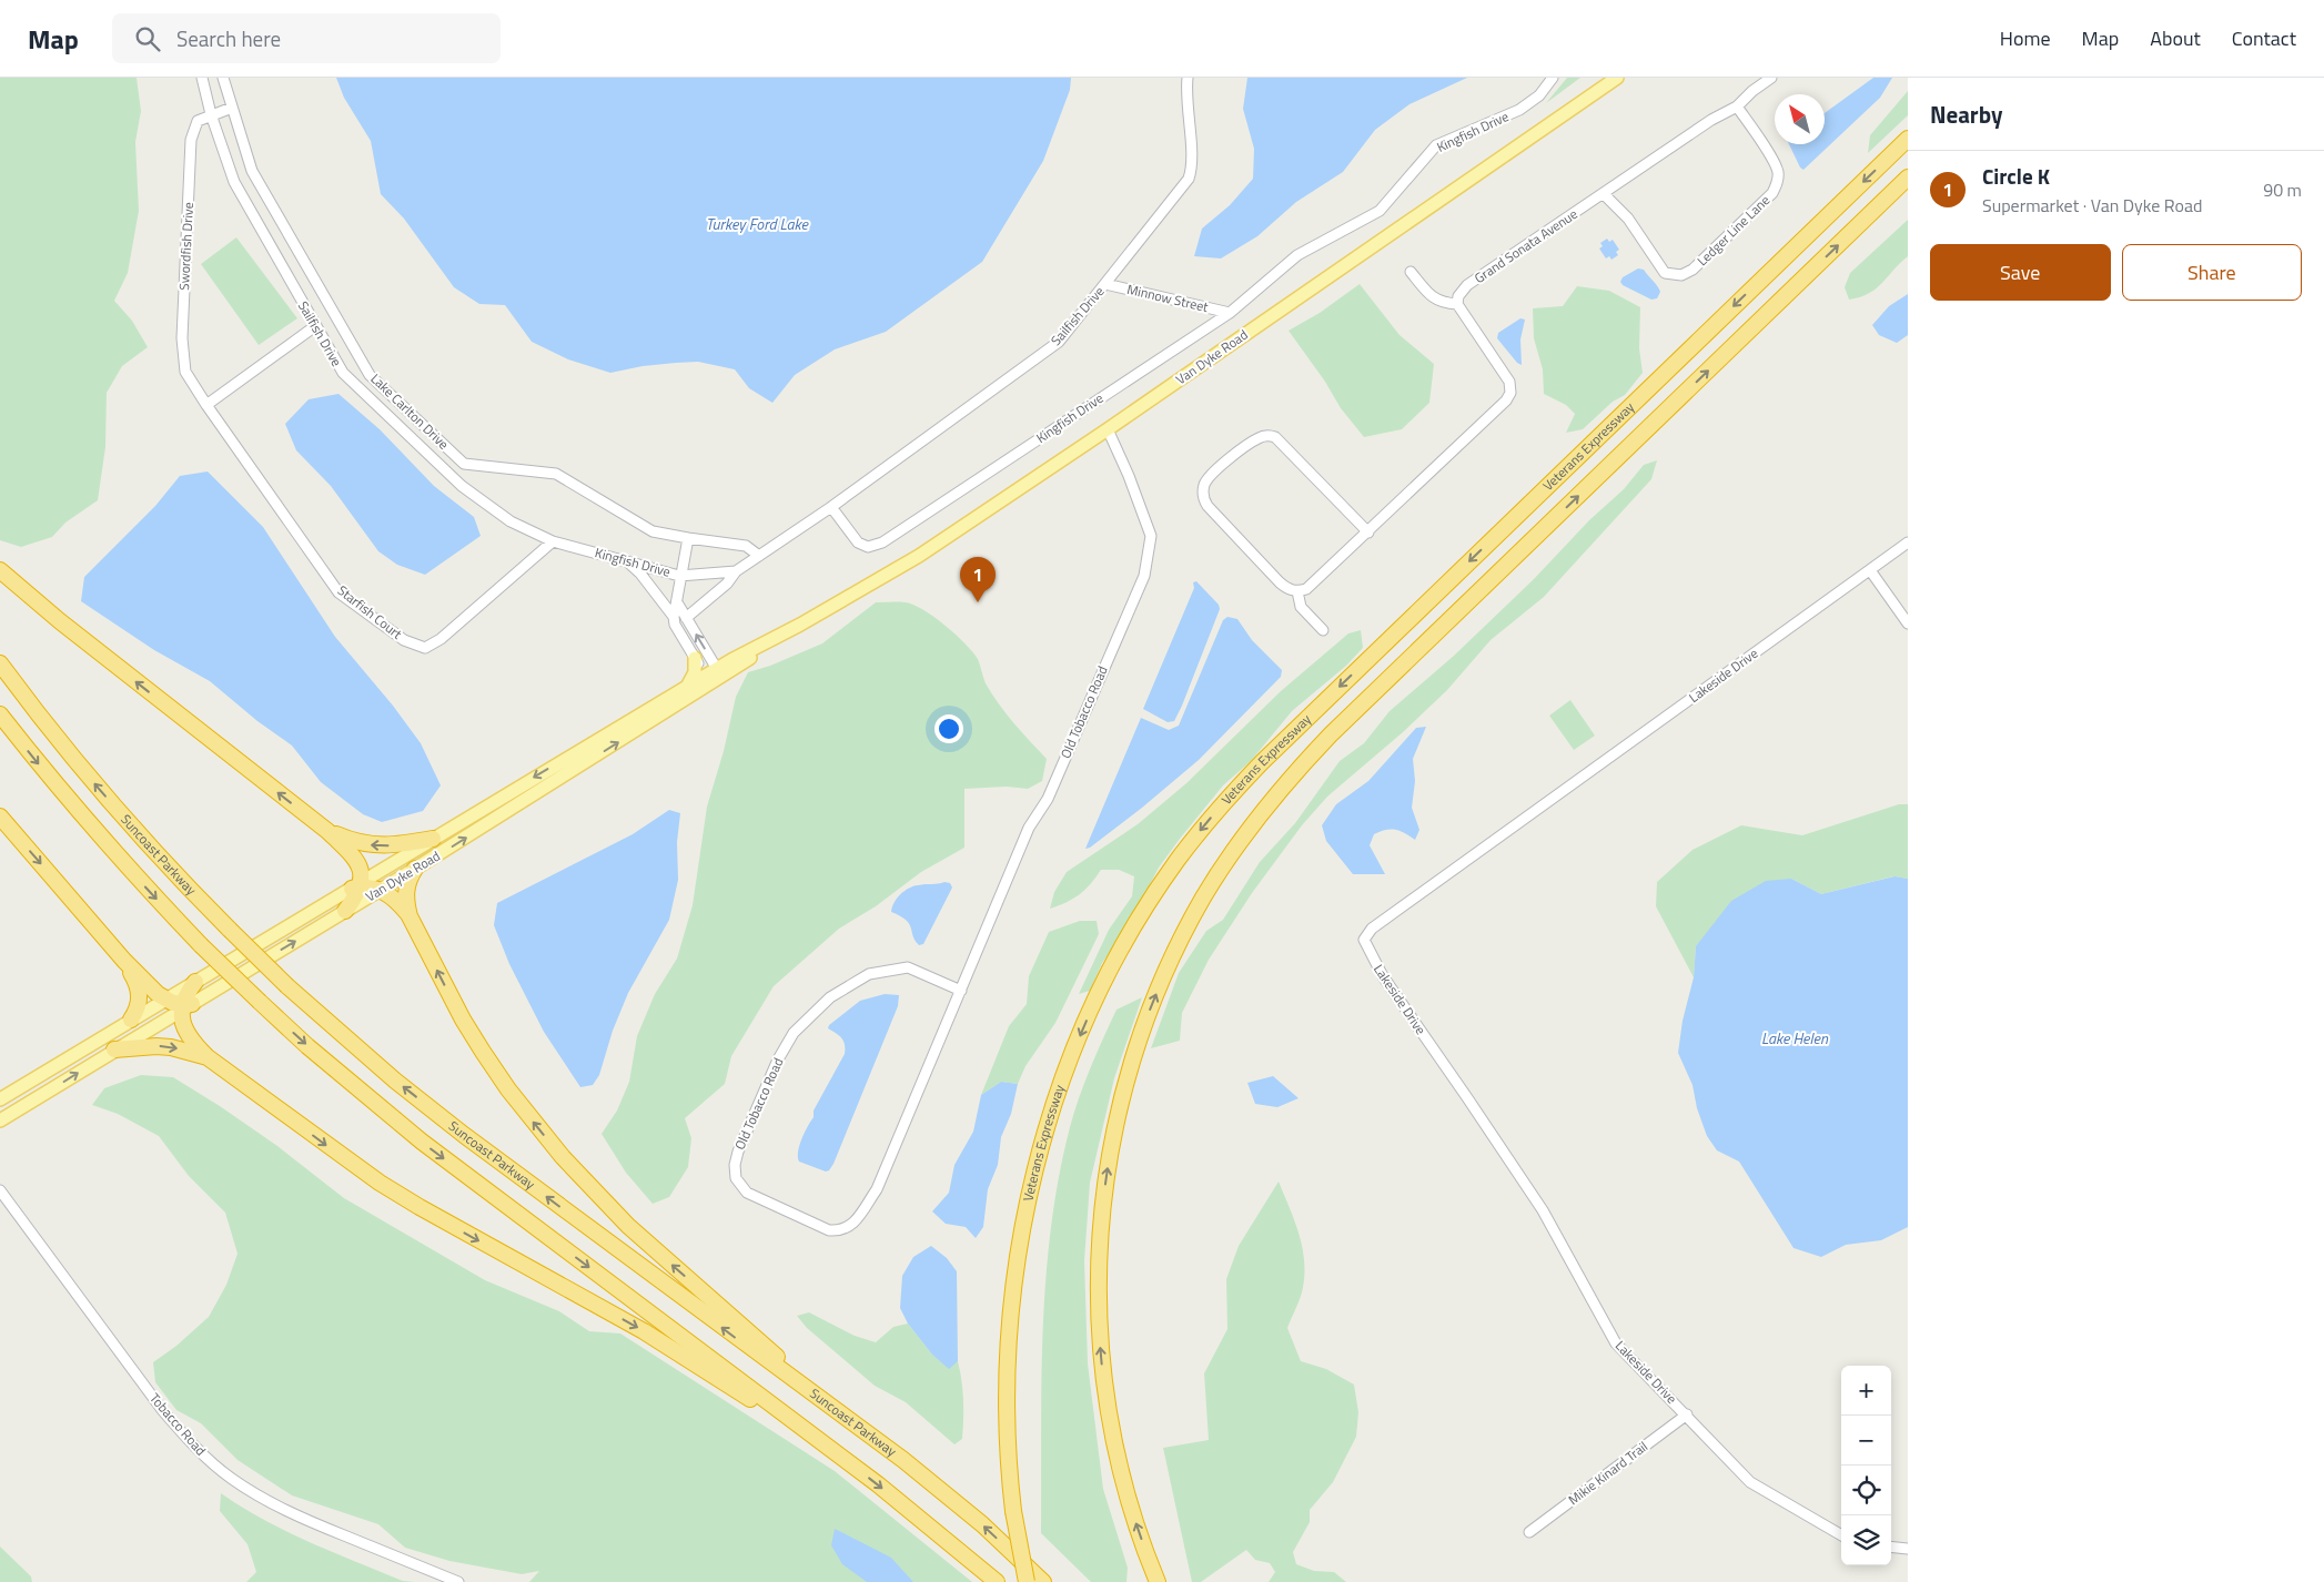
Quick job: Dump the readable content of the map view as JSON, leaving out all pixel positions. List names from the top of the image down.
{
  "streets": {
    "highway": ["Veterans Expressway", "Suncoast Parkway"],
    "main road": ["Van Dyke Road"],
    "street": [
      "Kingfish Drive",
      "Ledger Line Lane",
      "Swordfish Drive",
      "Grand Sonata Avenue",
      "Minnow Street",
      "Sailfish Drive",
      "Lake Carlton Drive",
      "Starfish Court",
      "Lakeside Drive",
      "Old Tobacco Road",
      "Tobacco Road",
      "Mikie Kinard Trail"
    ]
  },
  "crossings": [
    ["Kingfish Drive", "Minnow Street"],
    ["Kingfish Drive", "Sailfish Drive"],
    ["Kingfish Drive", "Lake Carlton Drive"],
    ["Kingfish Drive", "Starfish Court"],
    ["Ledger Line Lane", "Grand Sonata Avenue"],
    ["Swordfish Drive", "Sailfish Drive"],
    ["Swordfish Drive", "Lake Carlton Drive"],
    ["Swordfish Drive", "Starfish Court"],
    ["Minnow Street", "Sailfish Drive"],
    ["Sailfish Drive", "Starfish Court"],
    ["Van Dyke Road", "Old Tobacco Road"],
    ["Lakeside Drive", "Mikie Kinard Trail"]
  ],
  "water": ["Turkey Ford Lake", "Lake Helen"],
  "north": "top left",
  "page": {
    "header": "Map",
    "search": "Search here",
    "nav": [
      "Home",
      "Map",
      "About",
      "Contact"
    ],
    "heading": "Nearby",
    "list": [
      {
        "mark": "1",
        "name": "Circle K",
        "note": "Supermarket · Van Dyke Road",
        "value": "90 m"
      }
    ],
    "buttons": ["Save", "Share"],
    "pins": "1",
    "map_buttons": ["+", "−"]
  }
}
